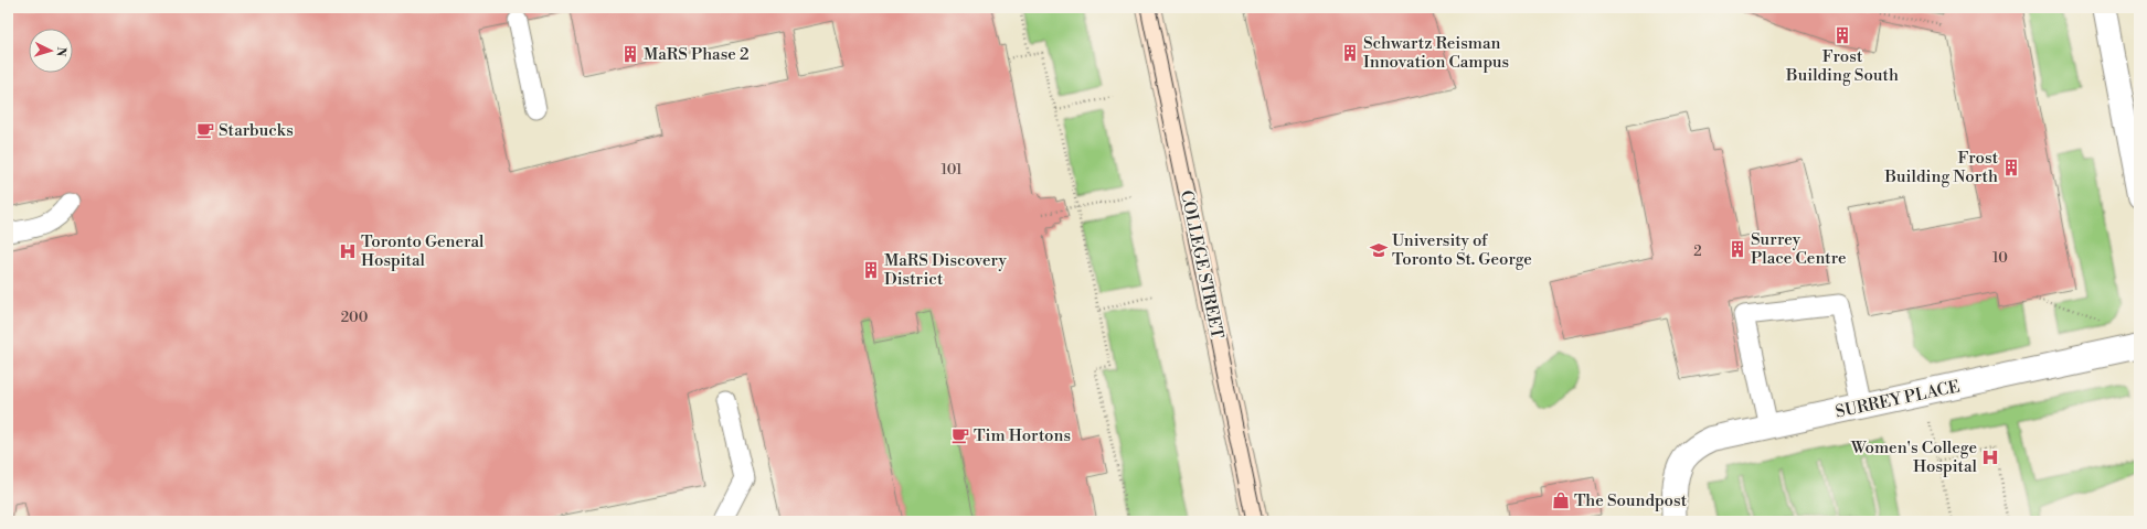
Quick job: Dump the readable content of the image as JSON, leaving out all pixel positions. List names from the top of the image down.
{
  "streets": {
    "main road": ["COLLEGE STREET"],
    "street": ["SURREY PLACE"]
  },
  "places": {
    "building": [
      "Frost Building South",
      "Schwartz Reisman Innovation Campus",
      "MaRS Phase 2",
      "Frost Building North",
      "Surrey Place Centre",
      "MaRS Discovery District"
    ],
    "cafe": ["Starbucks", "Tim Hortons"],
    "school or university": ["University of Toronto St. George"],
    "hospital": ["Toronto General Hospital", "Women's College Hospital"],
    "shop": ["The Soundpost"]
  },
  "house_numbers": [
    "101",
    "2",
    "10",
    "200"
  ],
  "north": "right"
}
